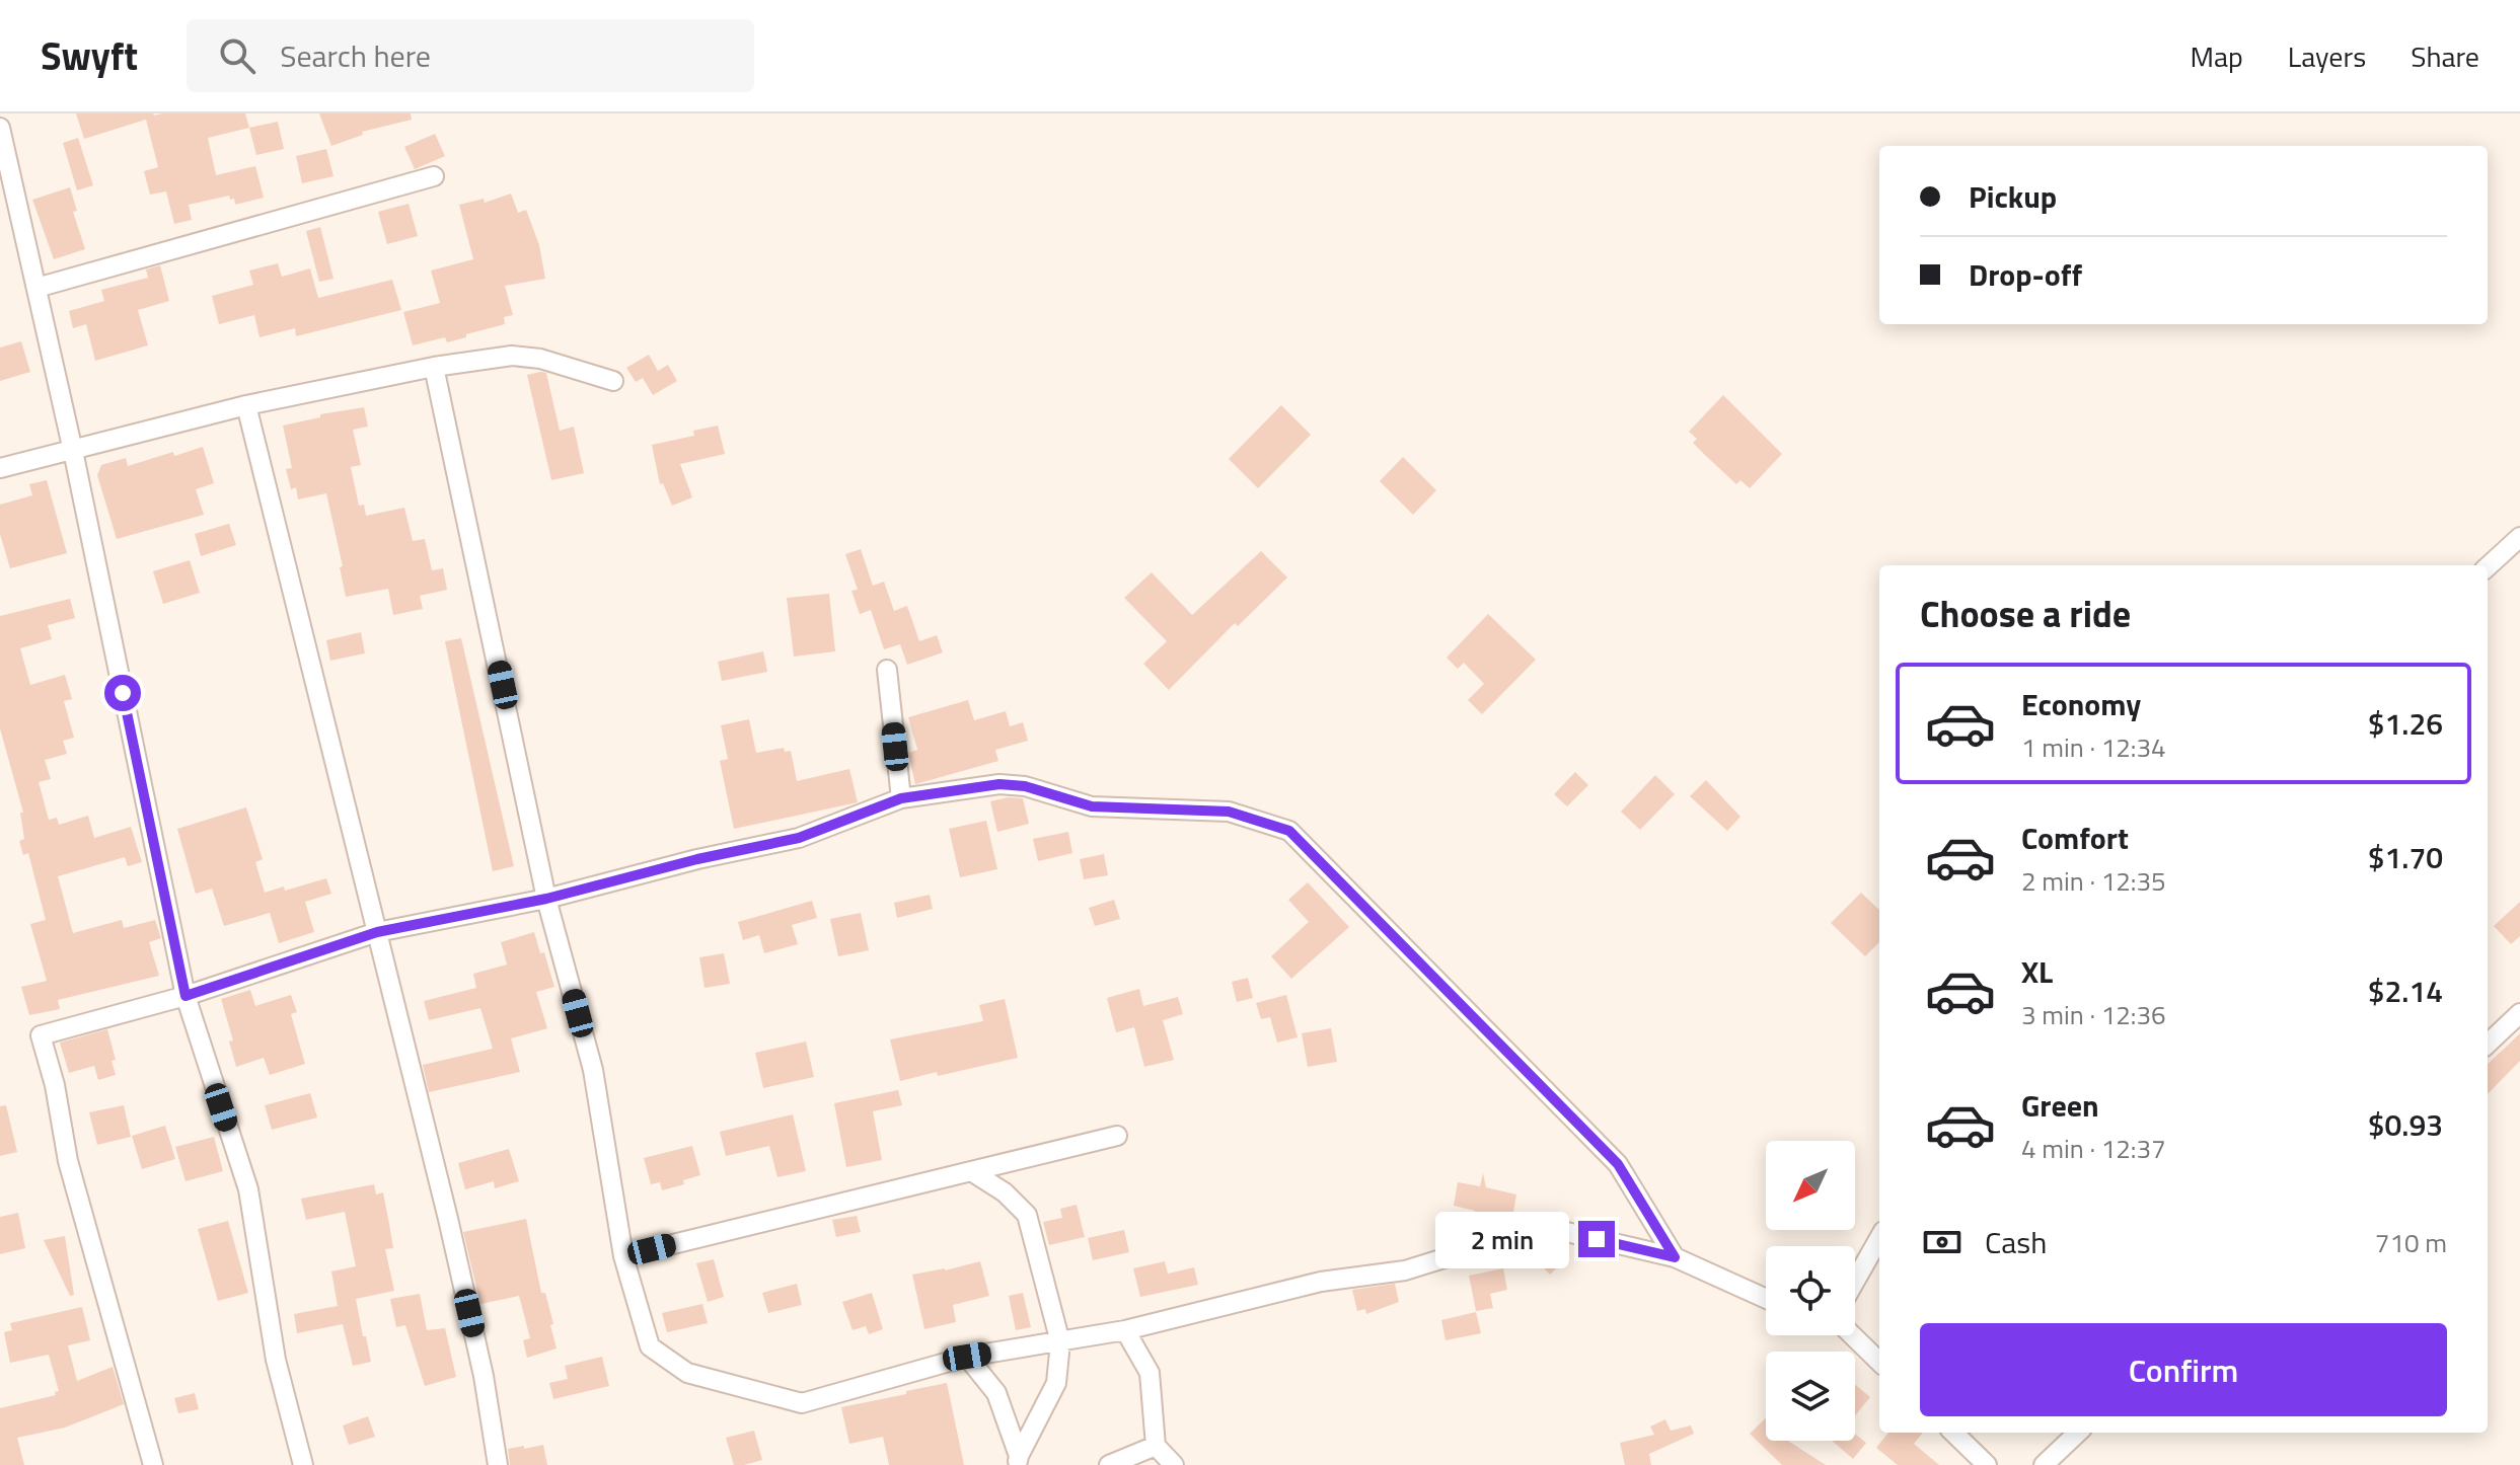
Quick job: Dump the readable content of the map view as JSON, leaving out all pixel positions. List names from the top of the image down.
{
  "north": "bottom left",
  "page": {
    "header": "Swyft",
    "search": "Search here",
    "nav": ["Map", "Layers", "Share"],
    "banner": ["Pickup", "Drop-off"],
    "heading": "Choose a ride",
    "list": [
      {
        "name": "Economy",
        "note": "1 min · 12:34",
        "value": "$1.26"
      },
      {
        "name": "Comfort",
        "note": "2 min · 12:35",
        "value": "$1.70"
      },
      {
        "name": "XL",
        "note": "3 min · 12:36",
        "value": "$2.14"
      },
      {
        "name": "Green",
        "note": "4 min · 12:37",
        "value": "$0.93"
      }
    ],
    "pay": ["Cash", "710 m"],
    "bubble": "2 min",
    "buttons": "Confirm"
  }
}
